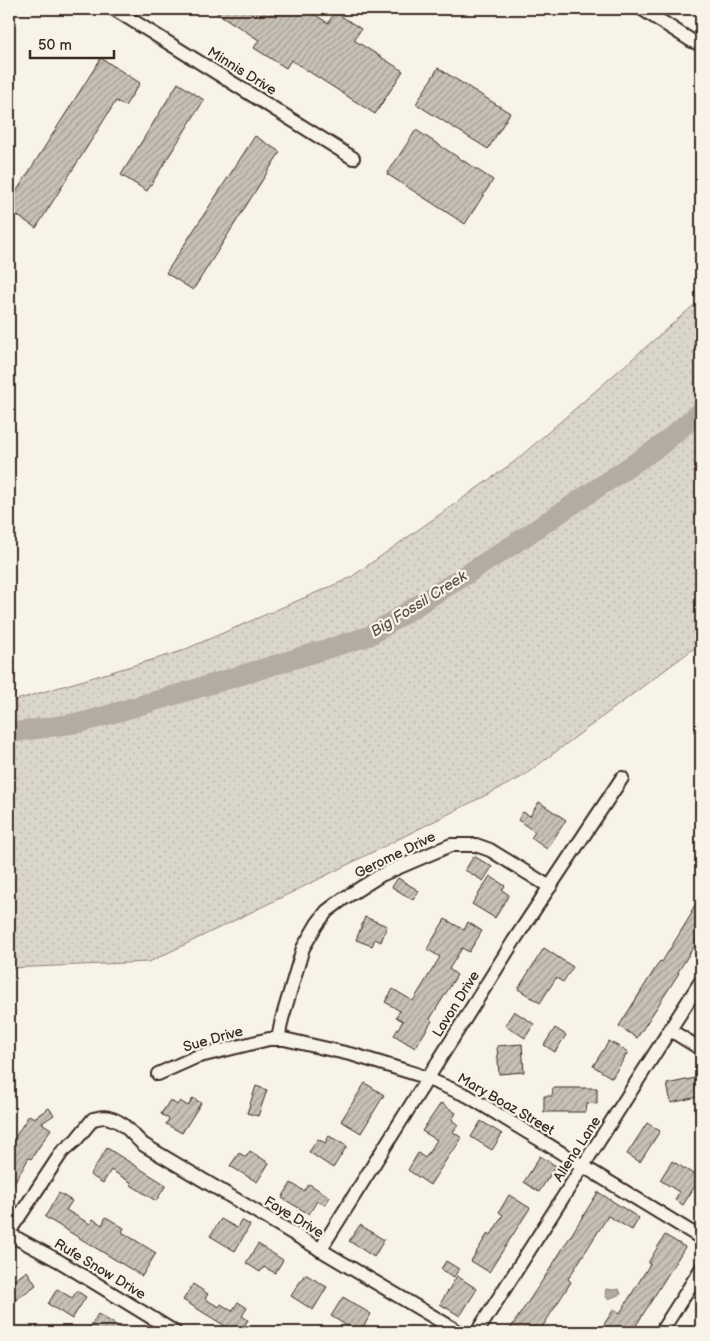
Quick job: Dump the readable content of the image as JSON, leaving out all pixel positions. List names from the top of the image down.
{
  "streets": {
    "street": [
      "Minnis Drive",
      "Gerome Drive",
      "Lavon Drive",
      "Sue Drive",
      "Mary Boaz Street",
      "Allena Lane",
      "Faye Drive",
      "Rufe Snow Drive"
    ]
  },
  "crossings": [
    ["Gerome Drive", "Lavon Drive"],
    ["Gerome Drive", "Sue Drive"],
    ["Gerome Drive", "Mary Boaz Street"],
    ["Lavon Drive", "Mary Boaz Street"],
    ["Lavon Drive", "Faye Drive"],
    ["Sue Drive", "Mary Boaz Street"],
    ["Mary Boaz Street", "Allena Lane"],
    ["Faye Drive", "Rufe Snow Drive"]
  ],
  "water": ["Big Fossil Creek"],
  "scale_bar": "50 m"
}
